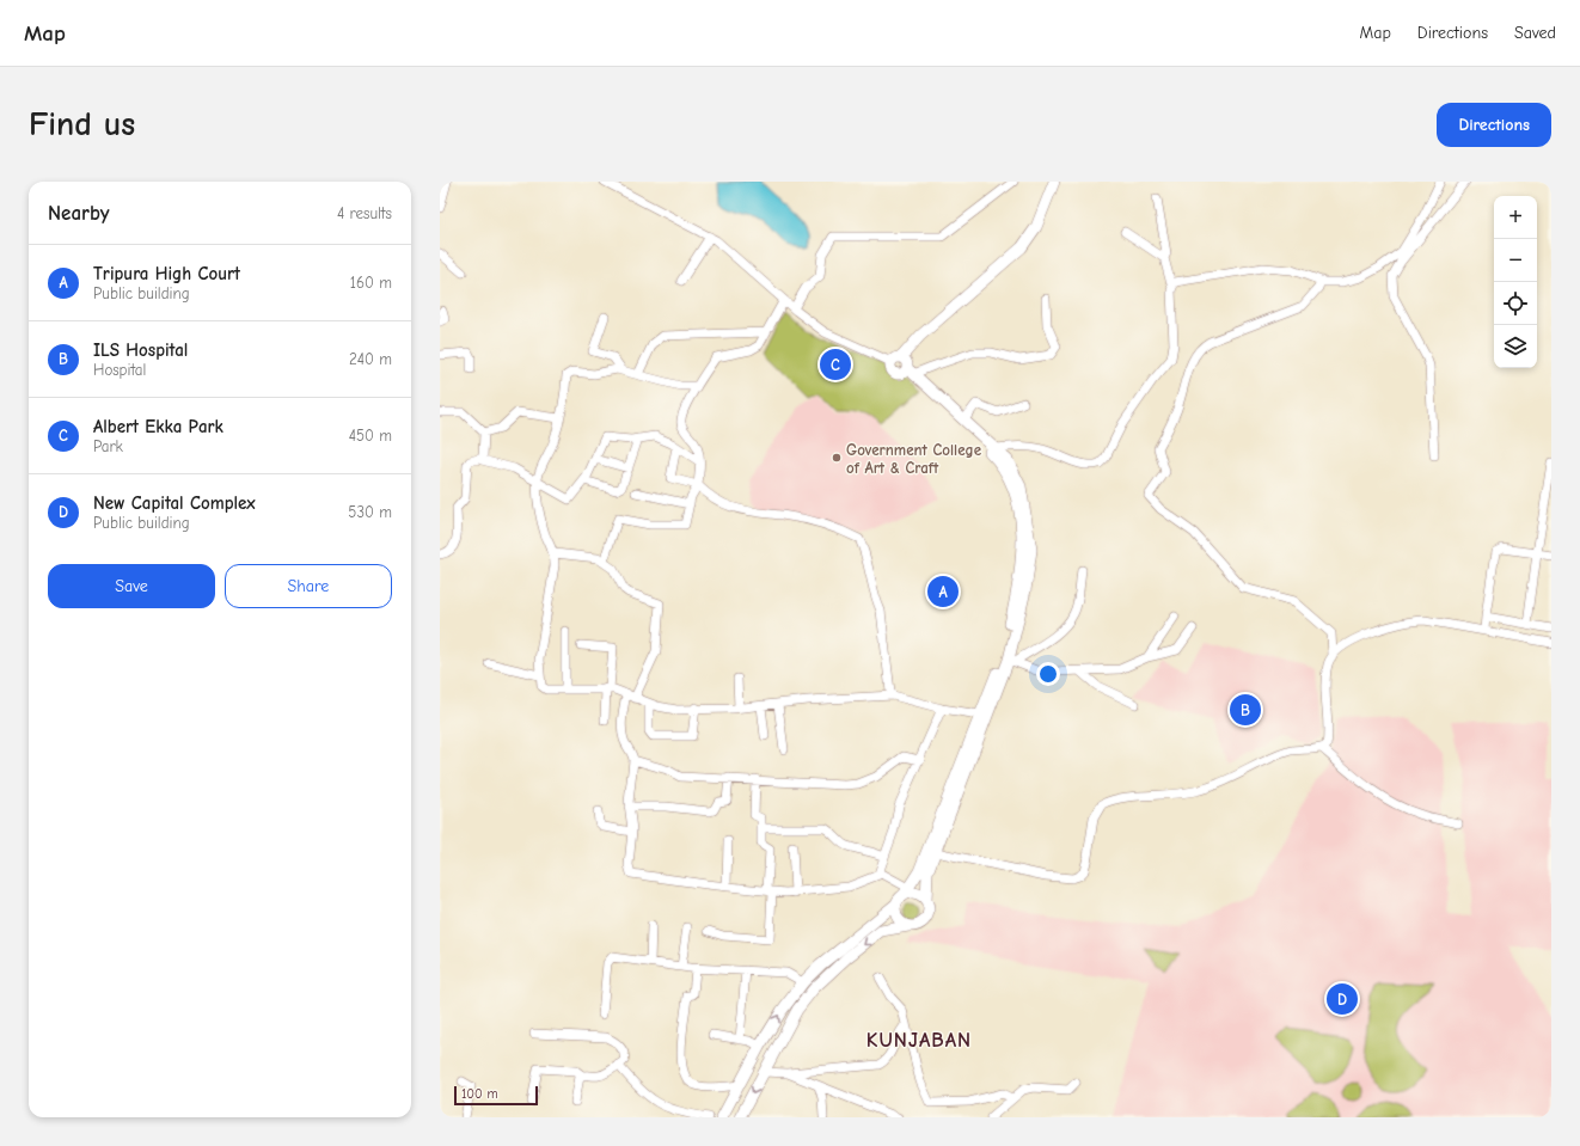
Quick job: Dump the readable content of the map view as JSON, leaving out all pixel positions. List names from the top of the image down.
{
  "districts": ["KUNJABAN"],
  "places": ["Government College of Art & Craft"],
  "scale_bar": "100 m",
  "page": {
    "header": "Map",
    "nav": ["Map", "Directions", "Saved"],
    "buttons": [
      "Directions",
      ["Save", "Share"]
    ],
    "title": "Find us",
    "heading": ["Nearby", "4 results"],
    "map_buttons": ["+", "−"],
    "list": [
      {
        "mark": "A",
        "name": "Tripura High Court",
        "note": "Public building",
        "value": "160 m"
      },
      {
        "mark": "B",
        "name": "ILS Hospital",
        "note": "Hospital",
        "value": "240 m"
      },
      {
        "mark": "C",
        "name": "Albert Ekka Park",
        "note": "Park",
        "value": "450 m"
      },
      {
        "mark": "D",
        "name": "New Capital Complex",
        "note": "Public building",
        "value": "530 m"
      }
    ],
    "pins": [
      "C",
      "A",
      "B",
      "D"
    ],
    "scale": "100 m"
  }
}
